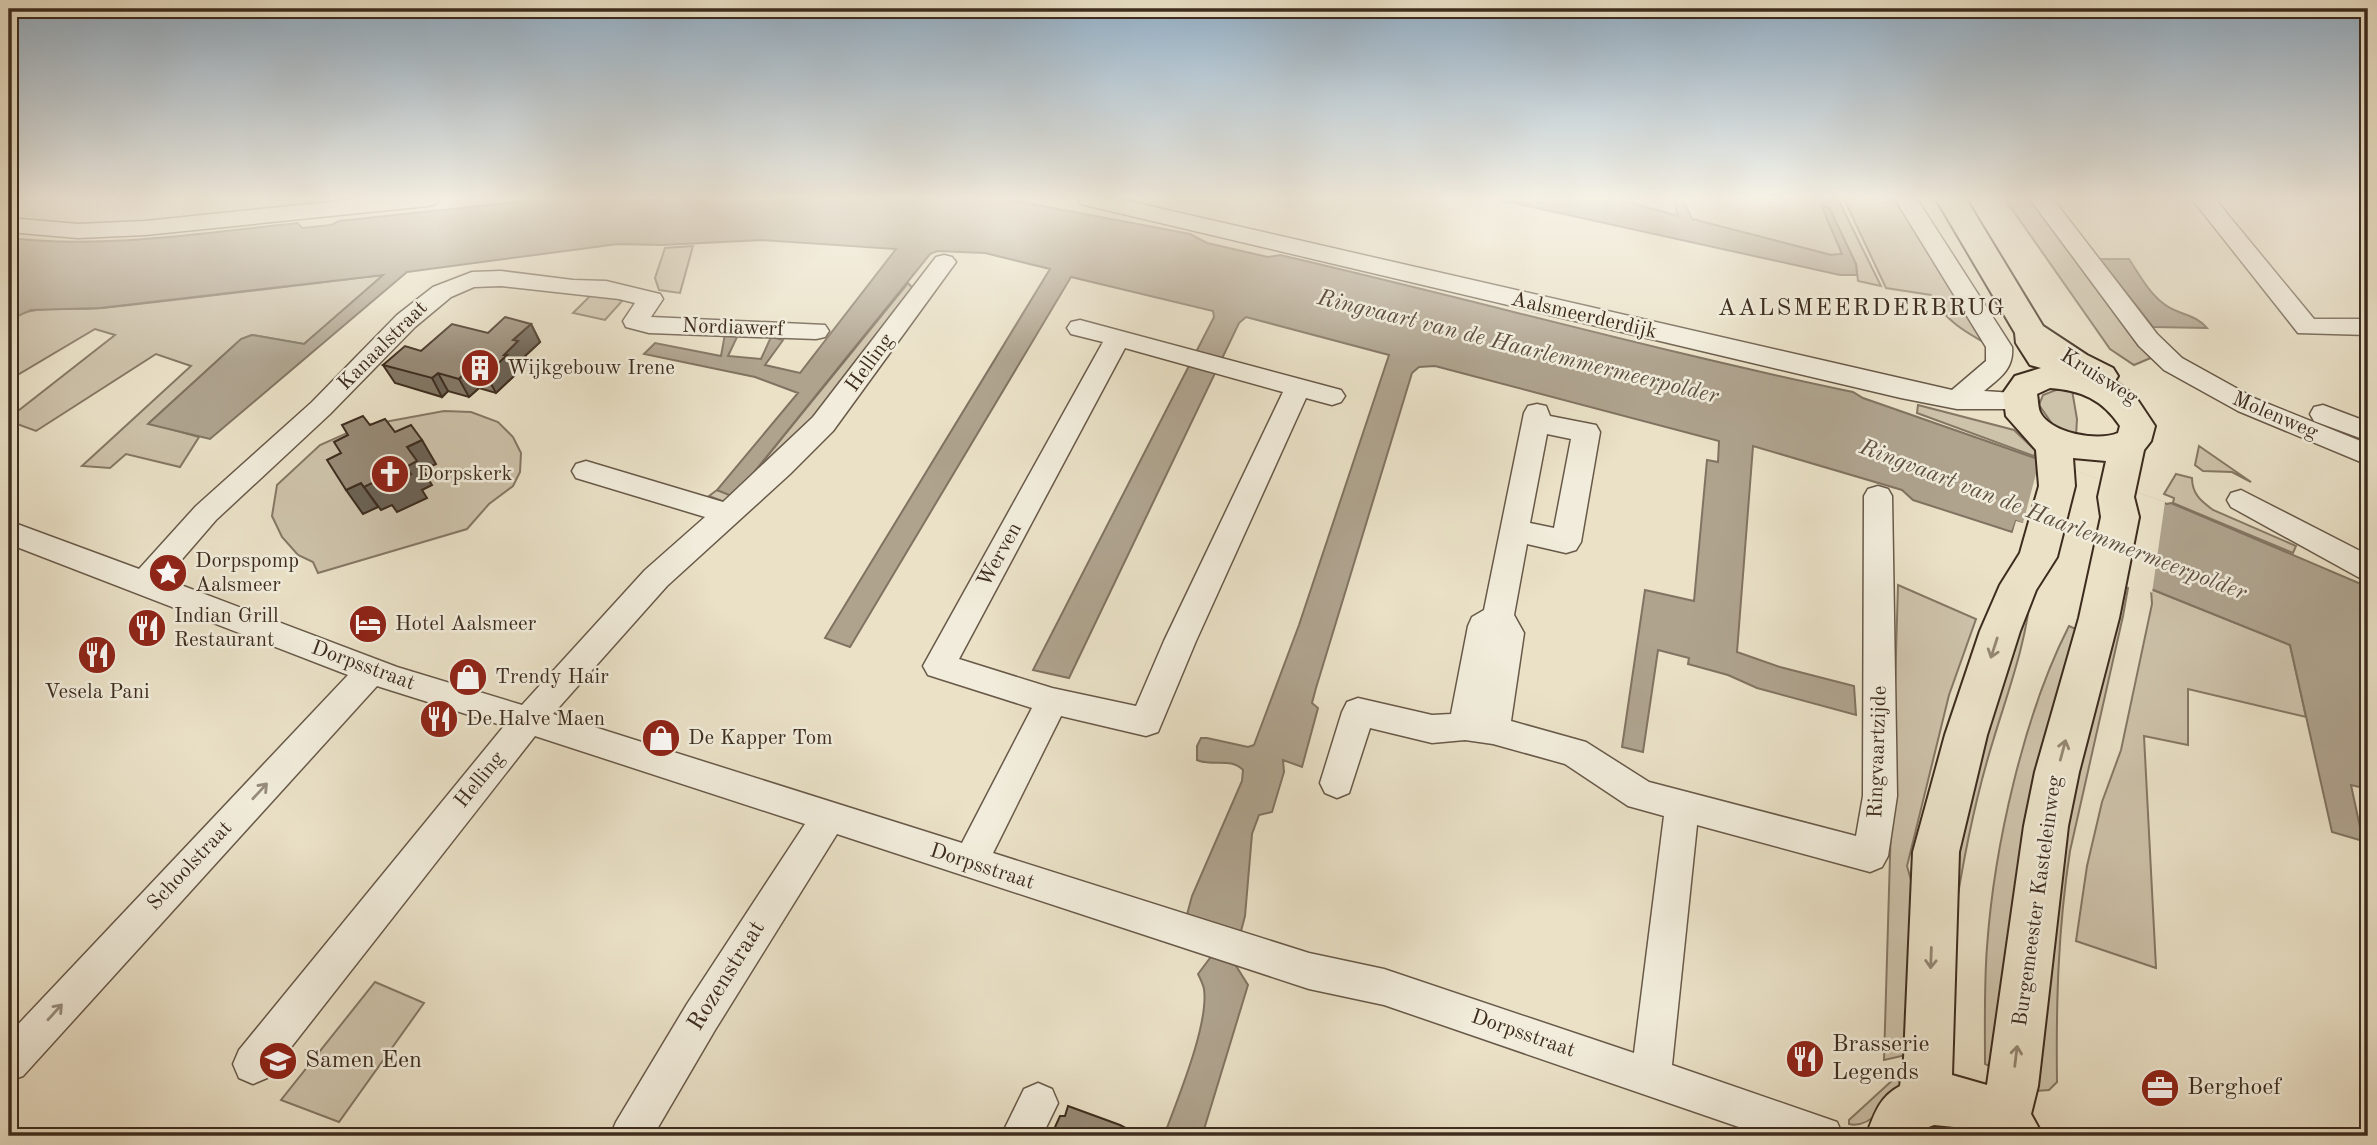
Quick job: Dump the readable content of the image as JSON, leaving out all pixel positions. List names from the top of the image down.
{
  "streets": {
    "main road": ["Kruisweg", "Burgemeester Kasteleinweg"],
    "street": [
      "Aalsmeerderdijk",
      "Nordiawerf",
      "Kanaalstraat",
      "Helling",
      "Molenweg",
      "Werven",
      "Dorpsstraat",
      "Ringvaartzijde",
      "Schoolstraat",
      "Rozenstraat"
    ]
  },
  "crossings": [
    ["Aalsmeerderdijk", "Kruisweg"],
    ["Nordiawerf", "Kanaalstraat"],
    ["Kanaalstraat", "Dorpsstraat"],
    ["Helling", "Dorpsstraat"],
    ["Kruisweg", "Burgemeester Kasteleinweg"],
    ["Dorpsstraat", "Schoolstraat"],
    ["Dorpsstraat", "Rozenstraat"]
  ],
  "one_way": ["Schoolstraat"],
  "districts": ["AALSMEERDERBRUG"],
  "water": ["Ringvaart van de Haarlemmermeerpolder"],
  "places": {
    "building": ["Wijkgebouw Irene"],
    "church": ["Dorpskerk"],
    "place": ["Dorpspomp Aalsmeer"],
    "hotel": ["Hotel Aalsmeer"],
    "restaurant": [
      "Indian Grill Restaurant",
      "Vesela Pani",
      "De Halve Maen",
      "Brasserie Legends"
    ],
    "shop": ["Trendy Hair", "De Kapper Tom"],
    "school or university": ["Samen Een"],
    "office": ["Berghoef"]
  }
}
